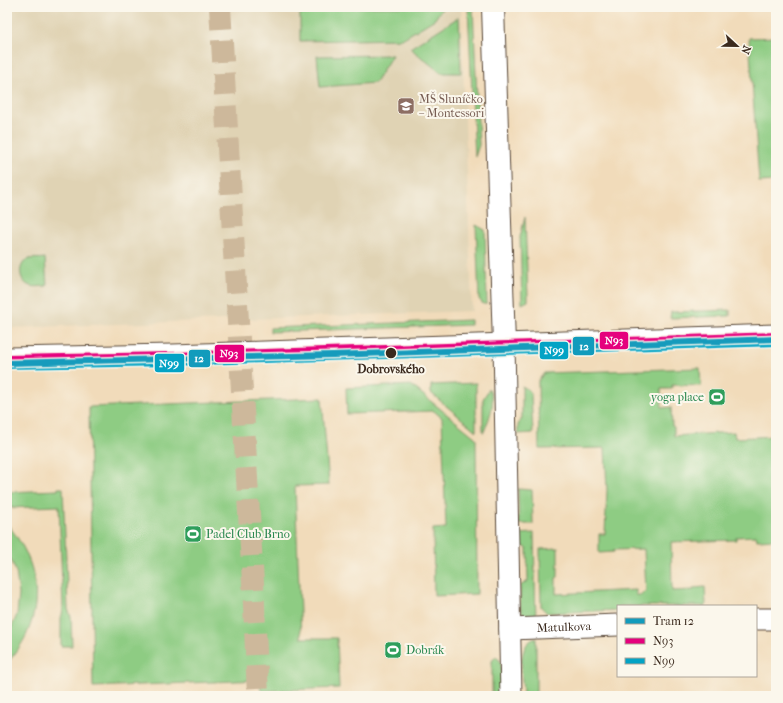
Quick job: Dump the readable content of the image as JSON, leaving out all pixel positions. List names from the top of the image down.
{
  "streets": {
    "street": ["Matulkova"]
  },
  "places": {
    "school or university": ["MŠ Sluníčko – Montessori"],
    "other": ["Dobrovského"],
    "sports": ["yoga place", "Padel Club Brno", "Dobrák"]
  },
  "lines": ["transit line N93", "tram line 12", "transit line N99"],
  "legend": ["Tram 12", "N93", "N99"],
  "north": "right"
}
